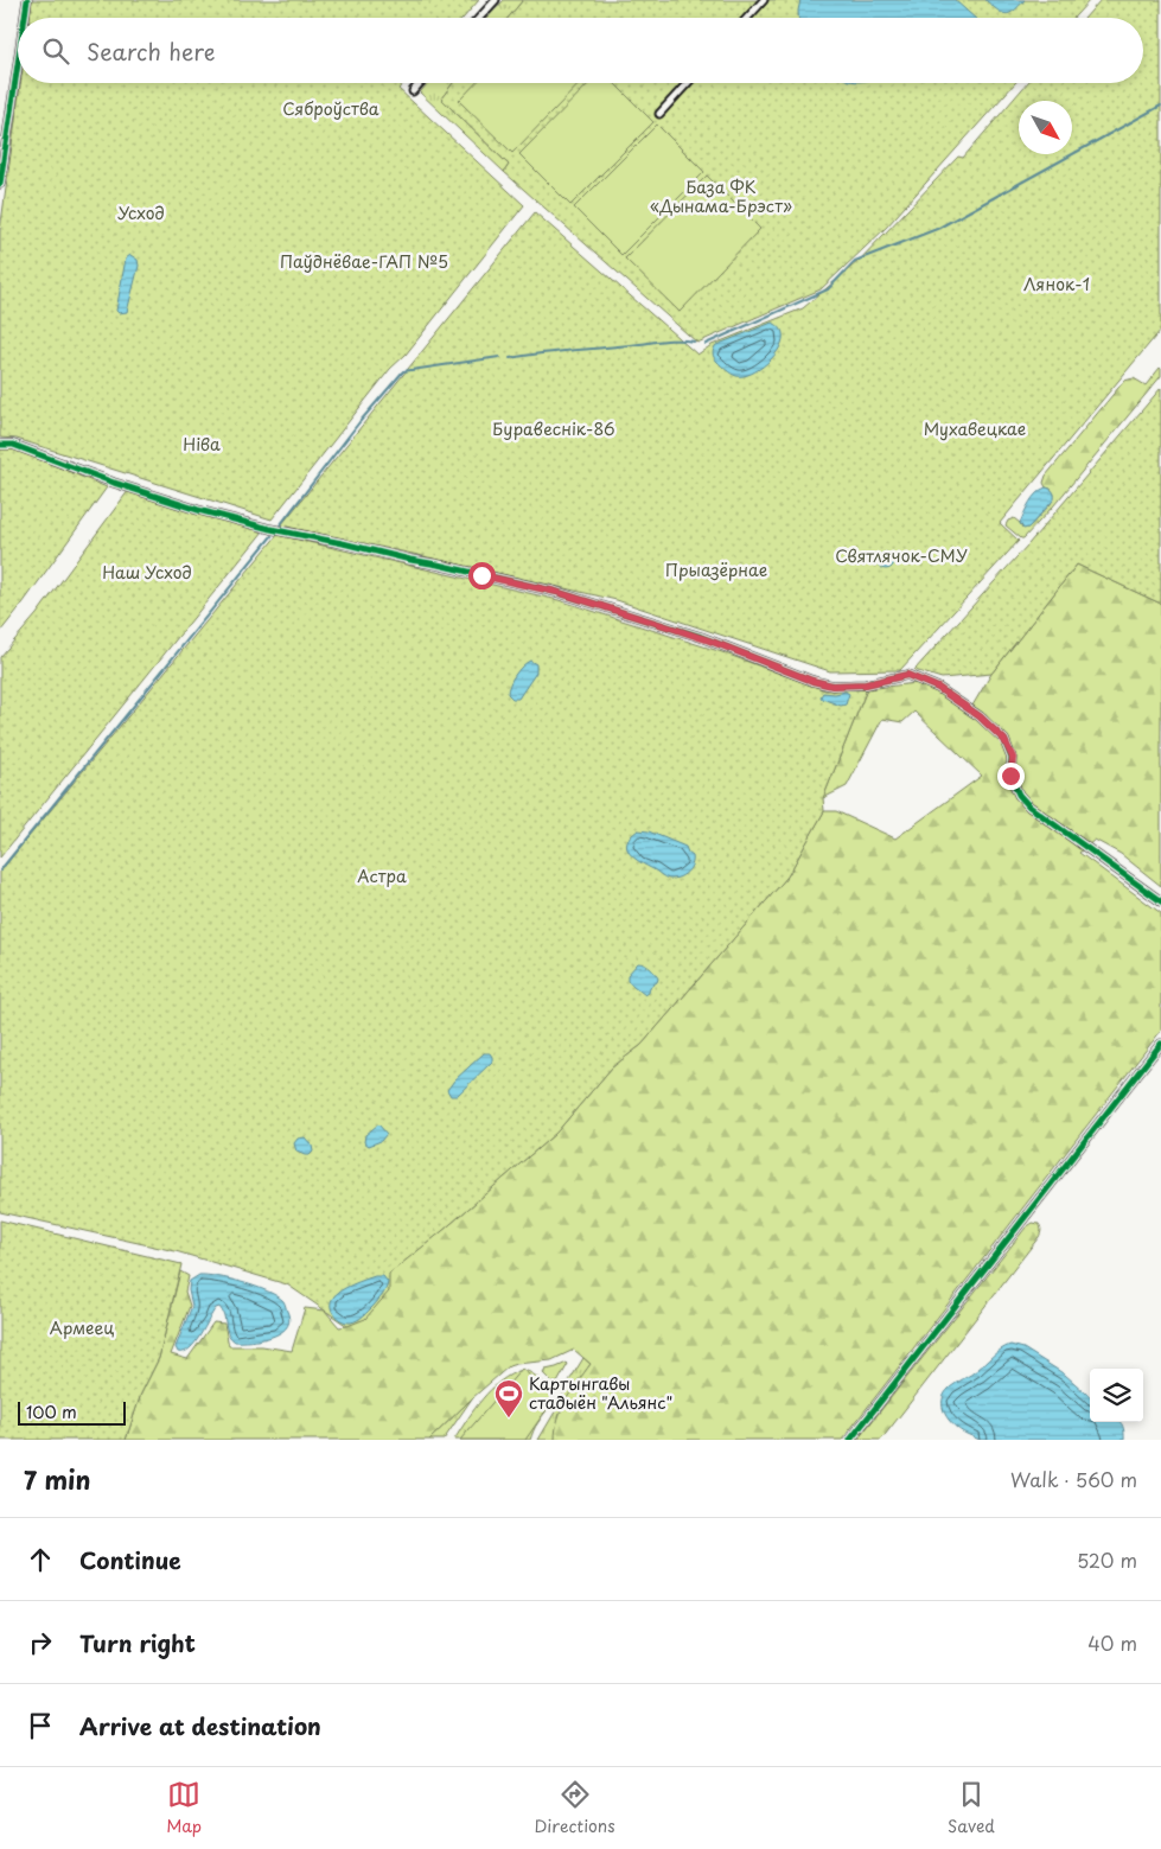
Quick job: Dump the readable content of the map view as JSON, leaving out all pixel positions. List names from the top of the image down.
{
  "parks": [
    "Сяброўства",
    "База ФК «Дынама-Брэст»",
    "Усход",
    "Паўднёвае-ГАП №5",
    "Лянок-1",
    "Буравеснік-86",
    "Мухавецкае",
    "Ніва",
    "Святлячок-СМУ",
    "Прыазёрнае",
    "Наш Усход",
    "Астра",
    "Армеец"
  ],
  "places": {
    "sports": ["Картынгавы стадыён \"Альянс\""]
  },
  "scale_bar": "100 m",
  "north": "bottom right",
  "page": {
    "search": "Search here",
    "scale": "100 m",
    "heading": ["7 min", "Walk · 560 m"],
    "list": [
      ["Continue", "520 m"],
      ["Turn right", "40 m"],
      "Arrive at destination"
    ],
    "nav": ["Map", "Directions", "Saved"]
  }
}
